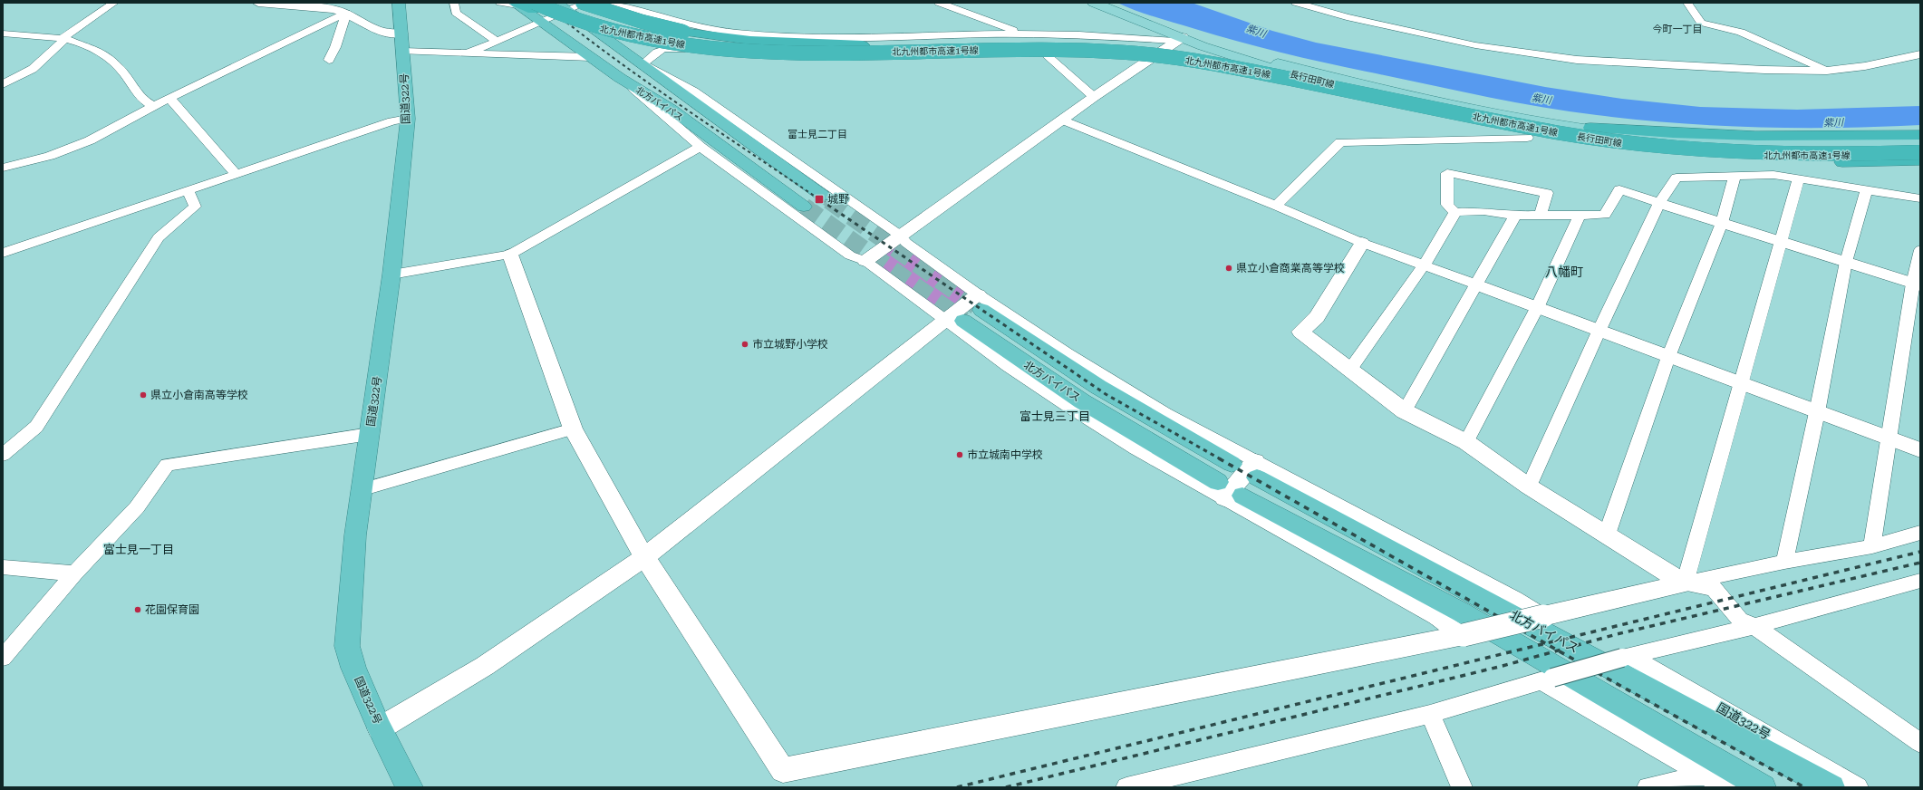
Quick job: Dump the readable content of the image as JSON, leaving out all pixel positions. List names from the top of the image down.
{
  "streets": {
    "highway": ["北九州都市高速1号線", "国道322号", "北方バイパス"],
    "main road": ["長行田町線"]
  },
  "crossings": [
    ["北九州都市高速1号線", "長行田町線"],
    ["北九州都市高速1号線", "北方バイパス"]
  ],
  "districts": [
    "今町一丁目",
    "富士見二丁目",
    "八幡町",
    "富士見三丁目",
    "富士見一丁目"
  ],
  "water": ["紫川"],
  "places": {
    "transit": ["城野"],
    "other": [
      "県立小倉商業高等学校",
      "市立城野小学校",
      "県立小倉南高等学校",
      "市立城南中学校",
      "花園保育園"
    ]
  }
}
